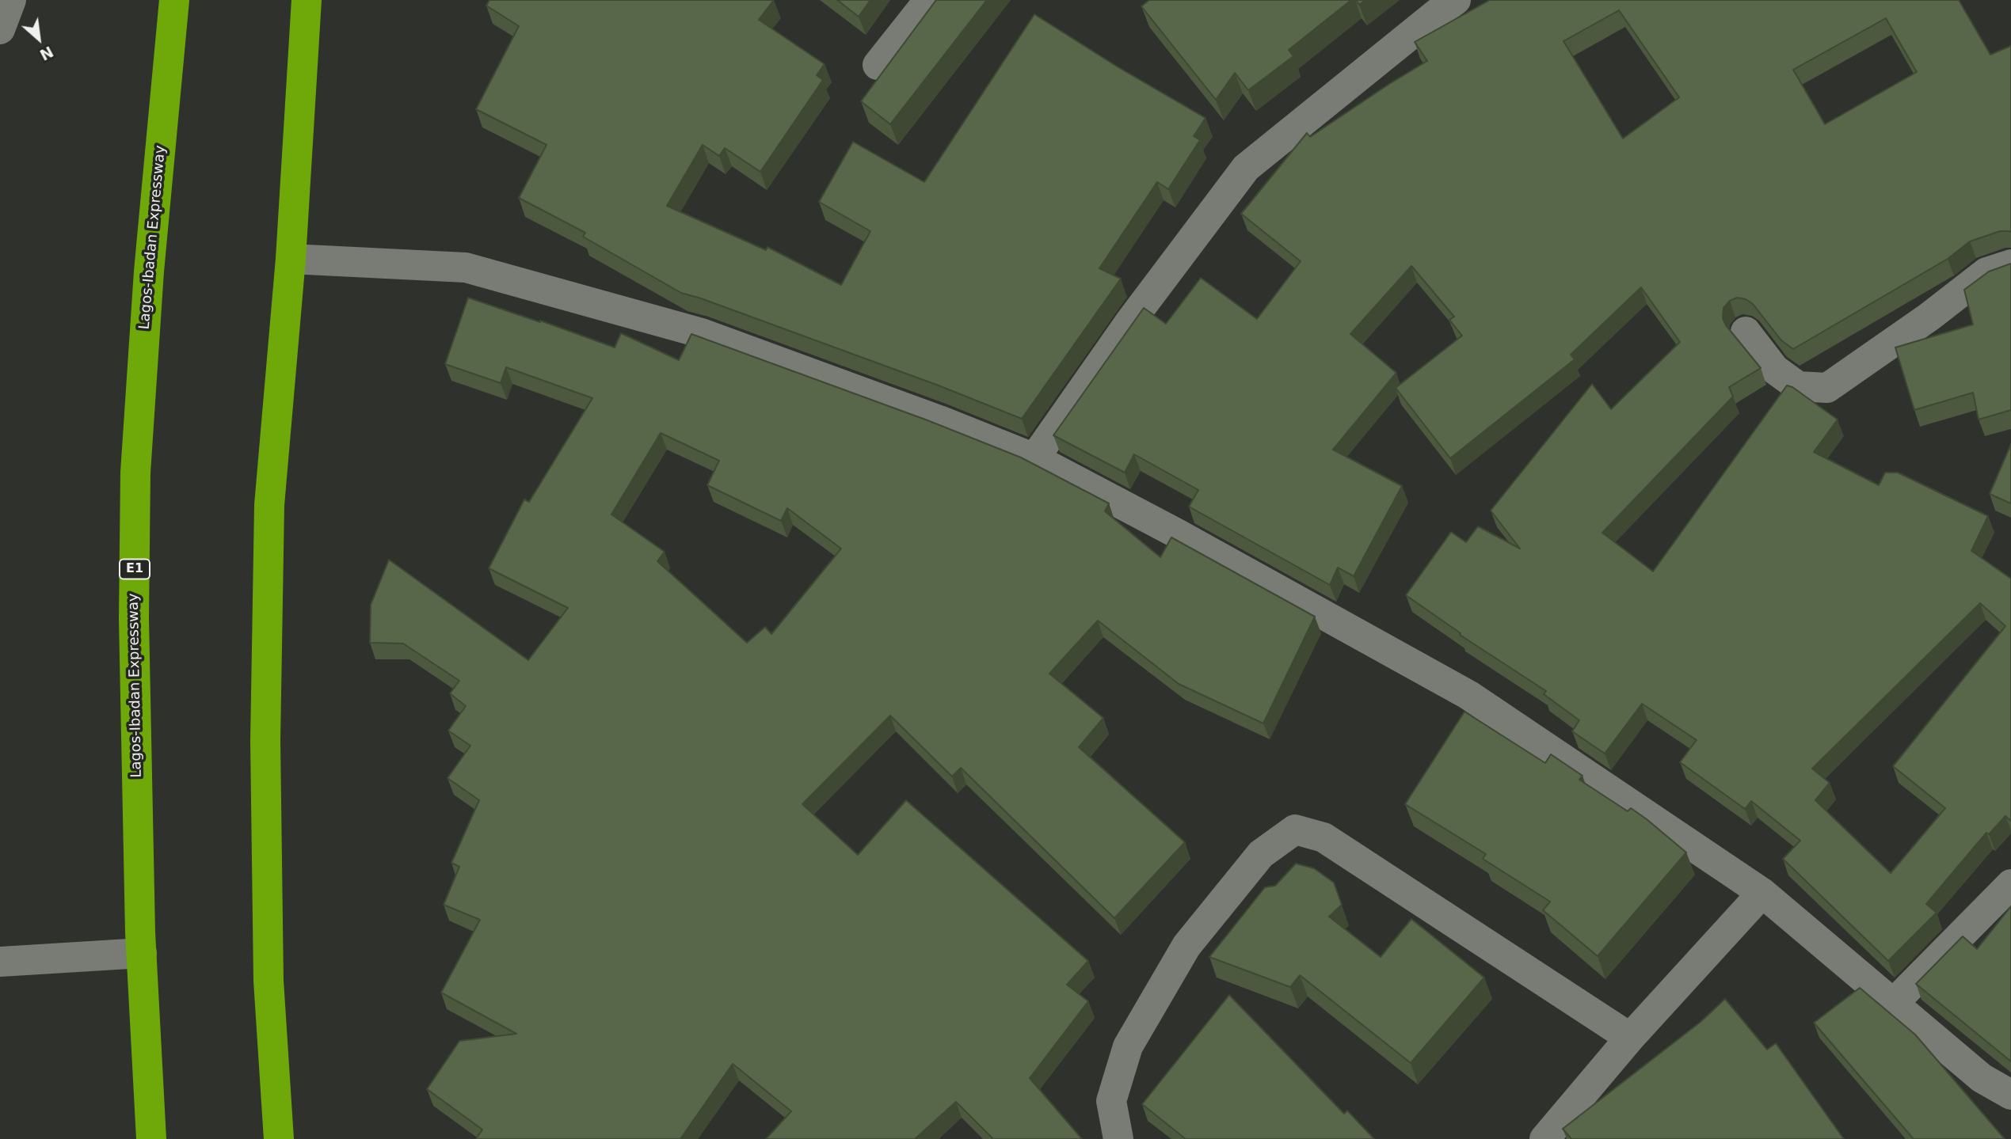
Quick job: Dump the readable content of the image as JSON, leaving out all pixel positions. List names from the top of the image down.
{
  "streets": {
    "highway": ["Lagos-Ibadan Expressway", "E1"]
  },
  "north": "bottom right"
}
